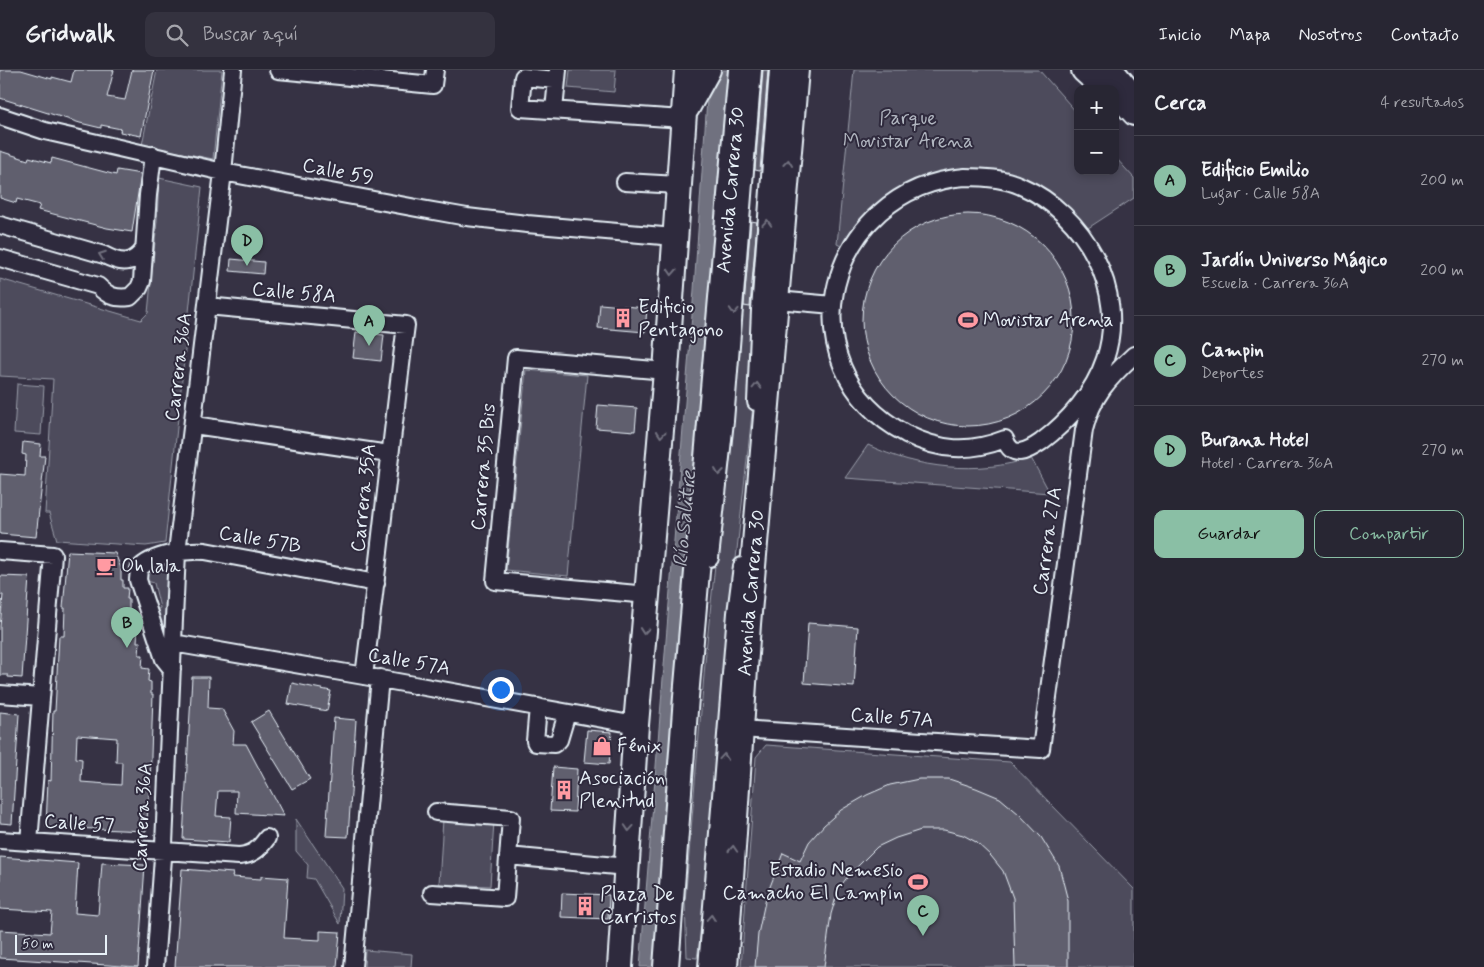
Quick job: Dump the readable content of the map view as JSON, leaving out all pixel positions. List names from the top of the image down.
{
  "streets": {
    "highway": ["Avenida Carrera 30"],
    "street": [
      "Calle 59",
      "Calle 58A",
      "Carrera 36A",
      "Carrera 35 Bis",
      "Carrera 35A",
      "Calle 57B",
      "Carrera 27A",
      "Calle 57A",
      "Calle 57"
    ]
  },
  "crossings": [
    ["Calle 59", "Carrera 36A"],
    ["Avenida Carrera 30", "Calle 57A"],
    ["Calle 58A", "Carrera 36A"],
    ["Calle 58A", "Carrera 35A"],
    ["Carrera 36A", "Calle 57B"],
    ["Carrera 36A", "Calle 57A"],
    ["Carrera 36A", "Calle 57"],
    ["Carrera 35A", "Calle 57B"],
    ["Carrera 35A", "Calle 57A"],
    ["Carrera 27A", "Calle 57A"]
  ],
  "water": ["Río Salitre"],
  "parks": ["Parque Movistar Arena"],
  "places": {
    "building": ["Edificio Pentagono", "Asociación Plenitud", "Plaza De Carristos"],
    "sports": ["Movistar Arena", "Estadio Nemesio Camacho El Campín"],
    "cafe": ["Oh lala"],
    "shop": ["Fénix"]
  },
  "scale_bar": "50 m",
  "page": {
    "header": "Gridwalk",
    "search": "Buscar aquí",
    "nav": [
      "Inicio",
      "Mapa",
      "Nosotros",
      "Contacto"
    ],
    "heading": ["Cerca", "4 resultados"],
    "map_buttons": ["+", "−"],
    "list": [
      {
        "mark": "A",
        "name": "Edificio Emilio",
        "note": "Lugar · Calle 58A",
        "value": "200 m"
      },
      {
        "mark": "B",
        "name": "Jardín Universo Mágico",
        "note": "Escuela · Carrera 36A",
        "value": "200 m"
      },
      {
        "mark": "C",
        "name": "Campin",
        "note": "Deportes",
        "value": "270 m"
      },
      {
        "mark": "D",
        "name": "Burana Hotel",
        "note": "Hotel · Carrera 36A",
        "value": "270 m"
      }
    ],
    "pins": [
      "D",
      "A",
      "B",
      "C"
    ],
    "buttons": ["Guardar", "Compartir"],
    "scale": "50 m"
  }
}
